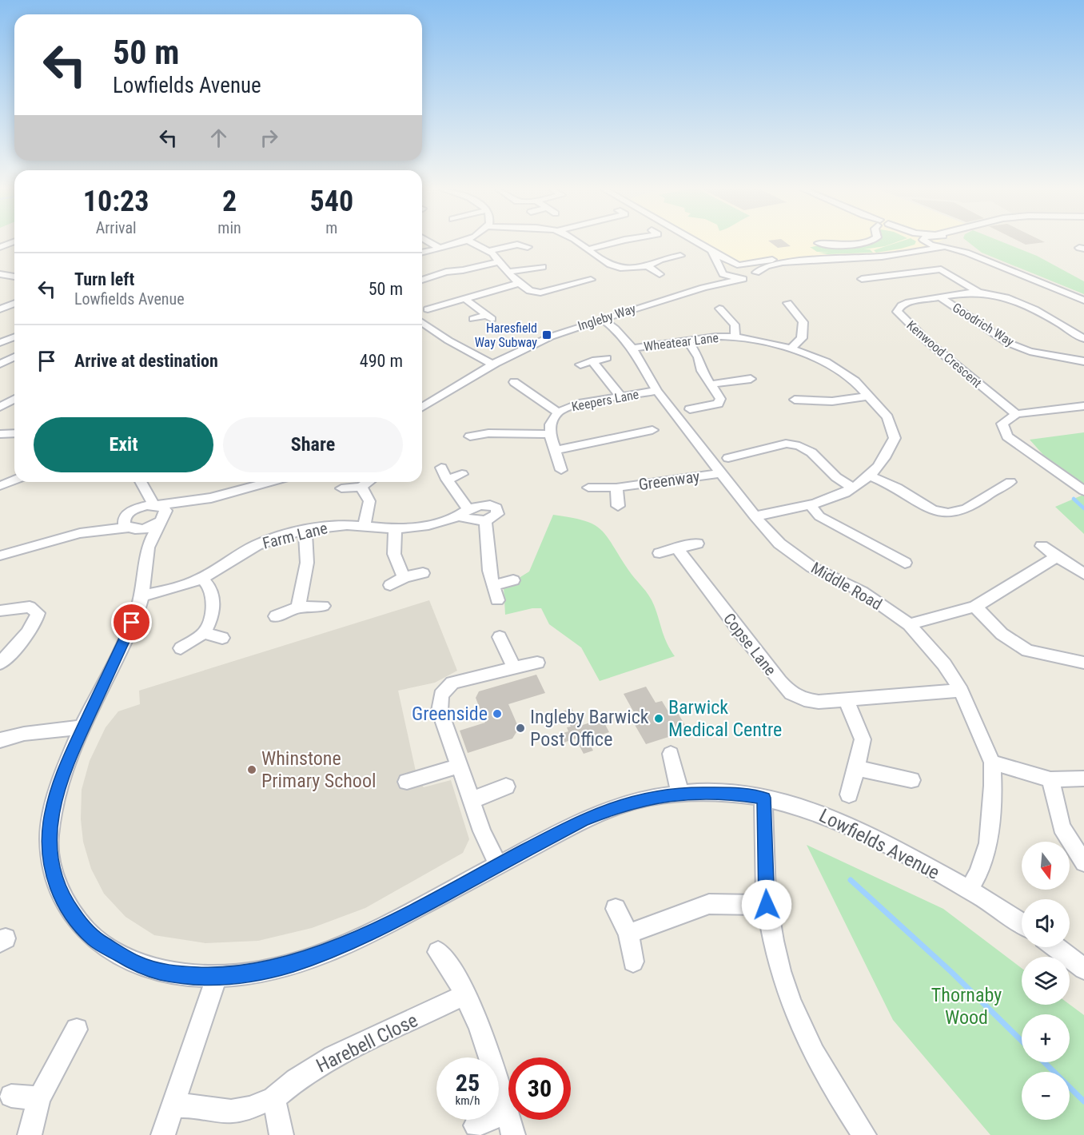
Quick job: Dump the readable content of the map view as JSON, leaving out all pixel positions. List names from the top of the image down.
{
  "streets": {
    "street": [
      "Ingleby Way",
      "Goodrich Way",
      "Wheatear Lane",
      "Kenwood Crescent",
      "Keepers Lane",
      "Greenway",
      "Farm Lane",
      "Middle Road",
      "Copse Lane",
      "Lowfields Avenue",
      "Harebell Close"
    ]
  },
  "crossings": [
    ["Ingleby Way", "Middle Road"],
    ["Goodrich Way", "Kenwood Crescent"],
    ["Wheatear Lane", "Middle Road"],
    ["Keepers Lane", "Middle Road"],
    ["Greenway", "Middle Road"],
    ["Farm Lane", "Lowfields Avenue"],
    ["Middle Road", "Copse Lane"],
    ["Middle Road", "Lowfields Avenue"]
  ],
  "parks": ["Thornaby Wood"],
  "places": {
    "transit": ["Haresfield Way Subway"],
    "other": [
      "Greenside",
      "Barwick Medical Centre",
      "Ingleby Barwick Post Office",
      "Whinstone Primary School"
    ]
  },
  "north": "bottom",
  "page": {
    "turn": ["50 m", "Lowfields Avenue"],
    "eta": [
      "10:23",
      "Arrival",
      "2",
      "min",
      "540",
      "m"
    ],
    "list": [
      {
        "name": "Turn left",
        "note": "Lowfields Avenue",
        "value": "50 m"
      },
      {
        "name": "Arrive at destination",
        "value": "490 m"
      }
    ],
    "buttons": ["Exit", "Share"],
    "map_buttons": ["+", "−"],
    "speed": "25 km/h",
    "limit": "30"
  }
}
